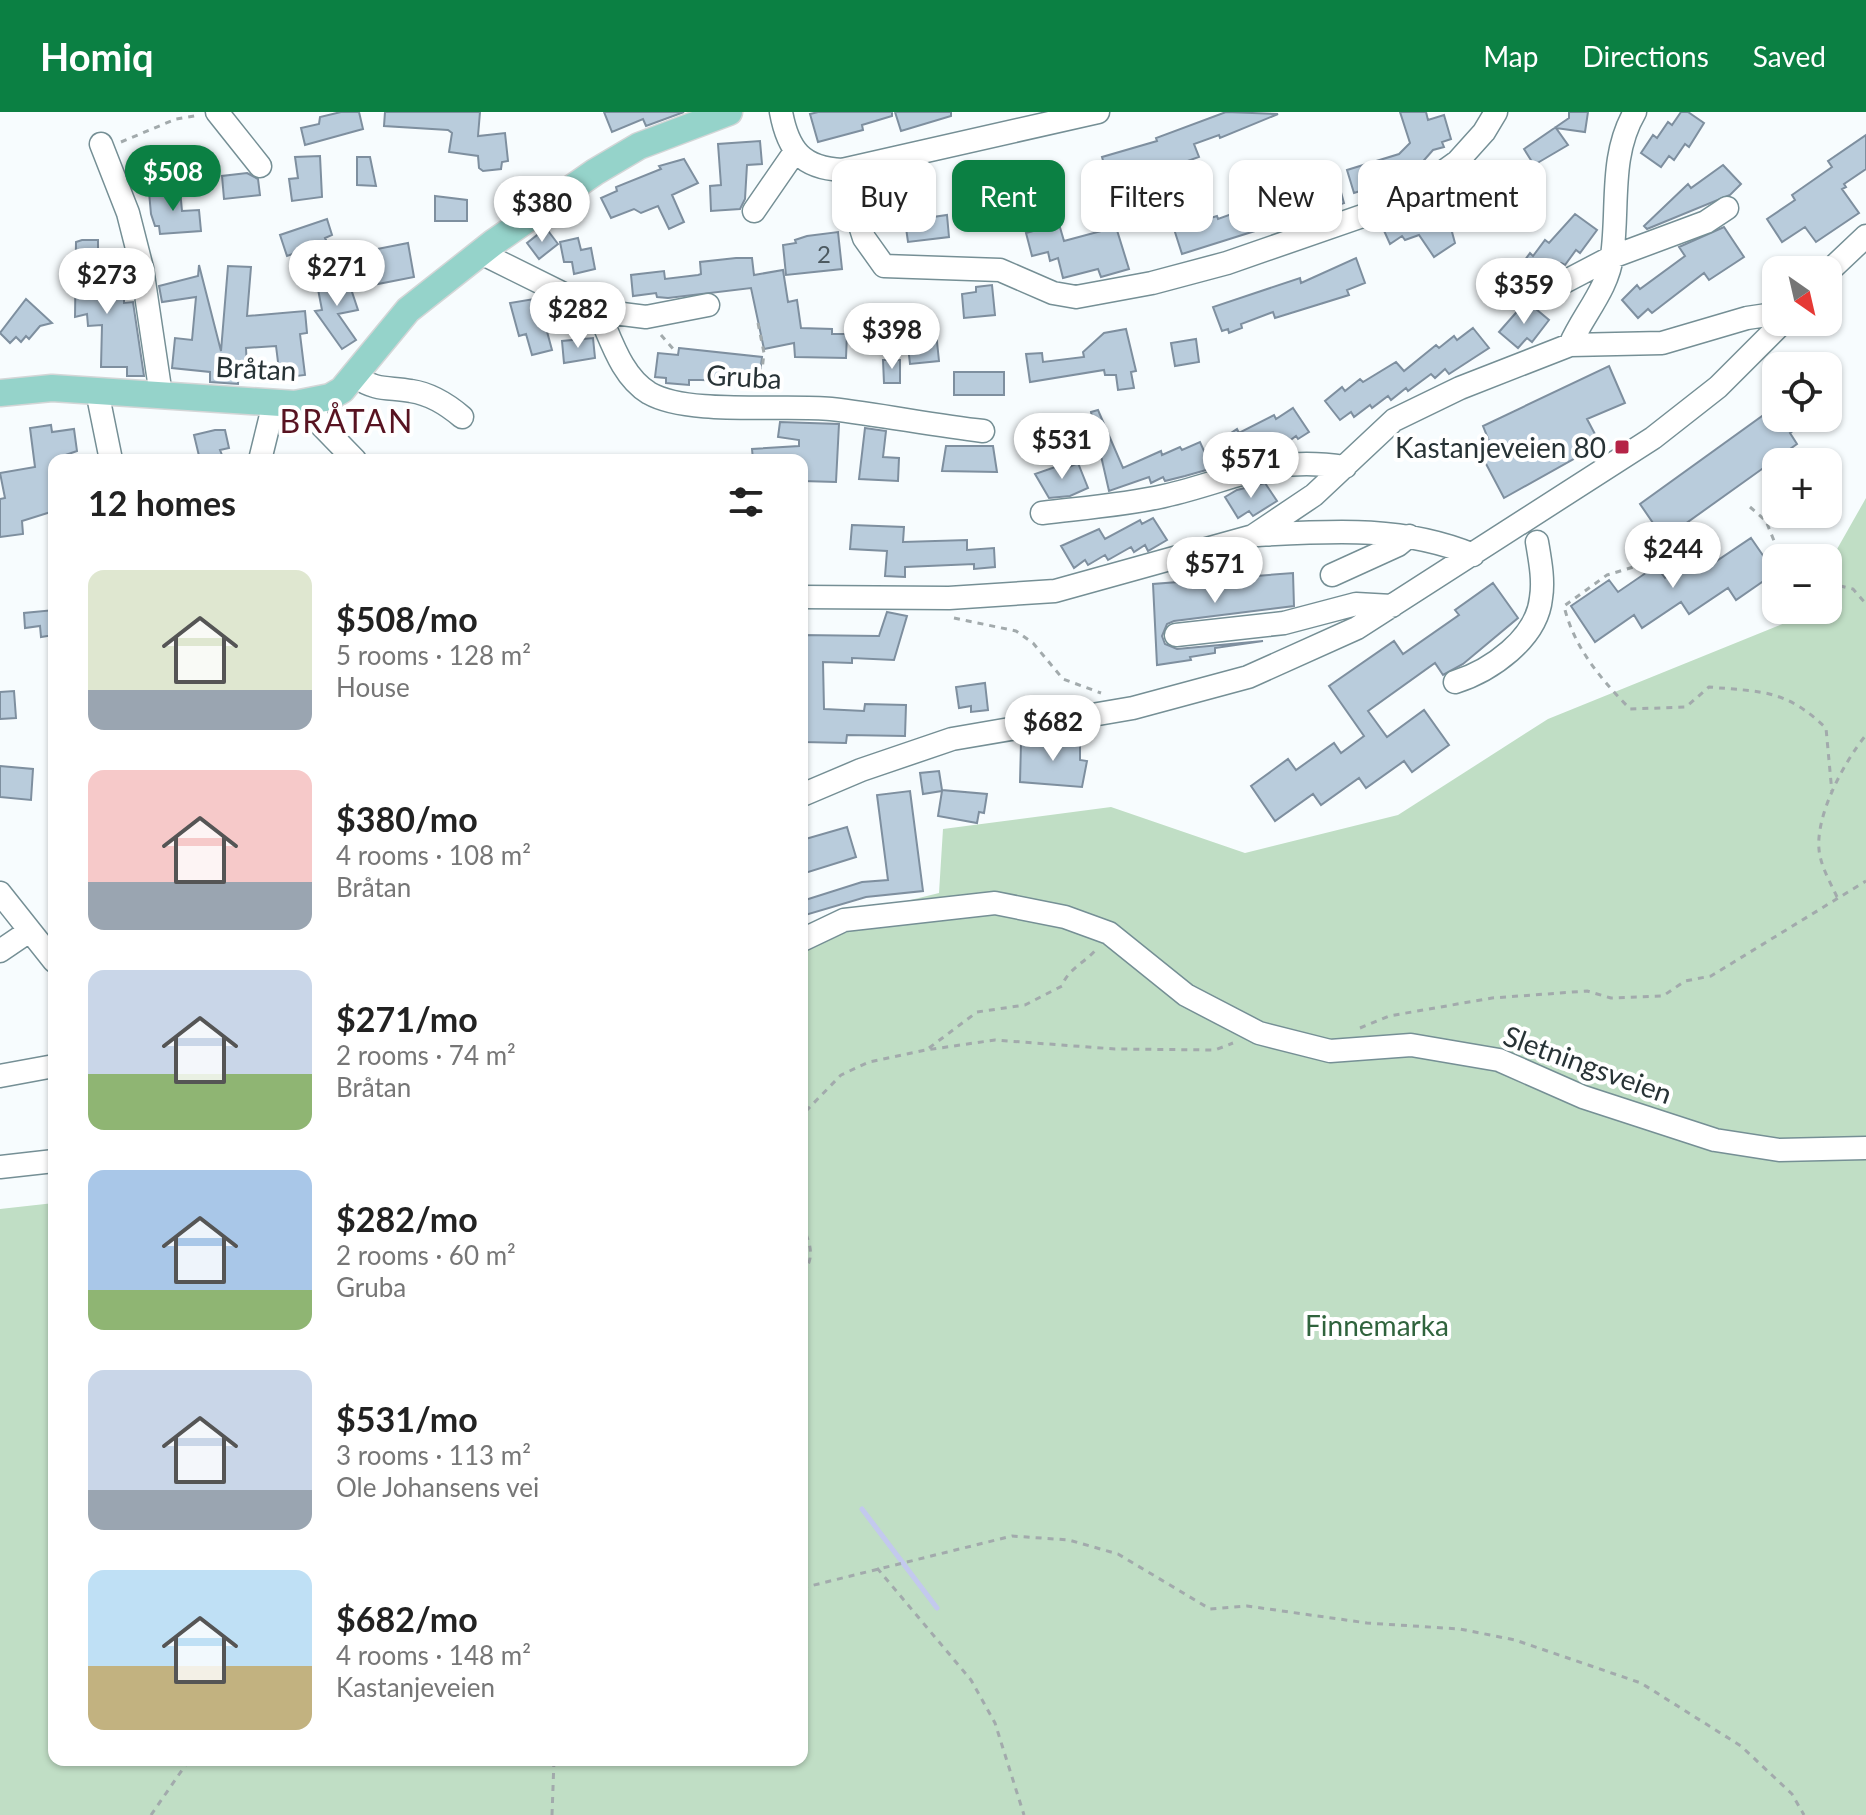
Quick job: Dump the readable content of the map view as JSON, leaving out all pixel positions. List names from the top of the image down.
{
  "streets": {
    "main road": ["Bråtan"],
    "street": ["Gruba", "Sletningsveien"]
  },
  "districts": ["BRÅTAN"],
  "parks": ["Finnemarka"],
  "places": {
    "transit": ["Kastanjeveien 80"]
  },
  "house_numbers": ["2"],
  "north": "bottom right",
  "page": {
    "header": "Homiq",
    "nav": ["Map", "Directions", "Saved"],
    "price": [
      "$508",
      "$380",
      "$271",
      "$273",
      "$359",
      "$282",
      "$398",
      "$531",
      "$571",
      "$244",
      "$571",
      "$682"
    ],
    "chip": [
      "Buy",
      "Rent",
      "Filters",
      "New",
      "Apartment"
    ],
    "map_buttons": ["+", "−"],
    "heading": "12 homes",
    "list": [
      {
        "name": "$508/mo",
        "note": "5 rooms · 128 m² · House"
      },
      {
        "name": "$380/mo",
        "note": "4 rooms · 108 m² · Bråtan"
      },
      {
        "name": "$271/mo",
        "note": "2 rooms · 74 m² · Bråtan"
      },
      {
        "name": "$282/mo",
        "note": "2 rooms · 60 m² · Gruba"
      },
      {
        "name": "$531/mo",
        "note": "3 rooms · 113 m² · Ole Johansens vei"
      },
      {
        "name": "$682/mo",
        "note": "4 rooms · 148 m² · Kastanjeveien"
      }
    ]
  }
}
